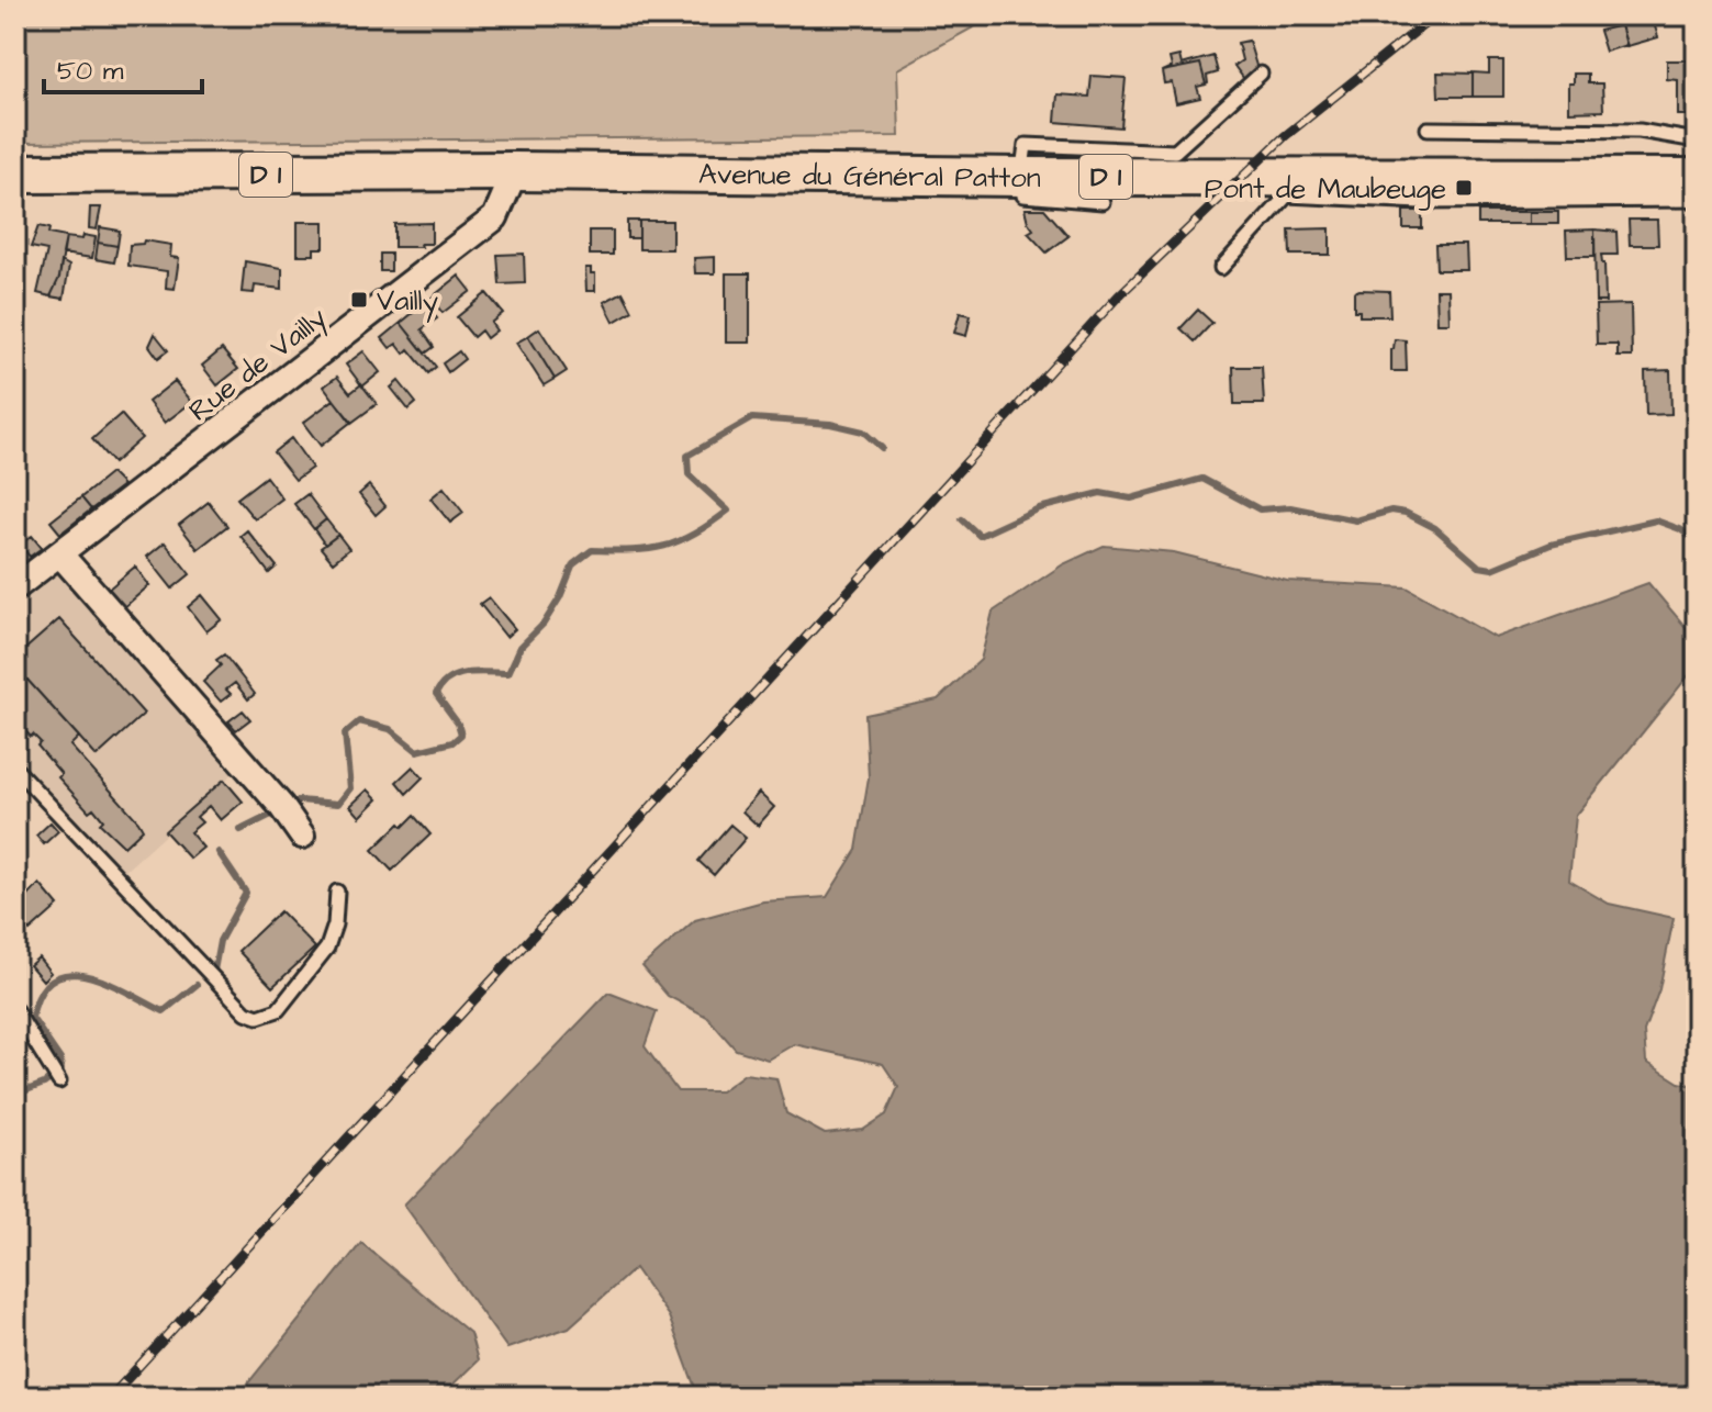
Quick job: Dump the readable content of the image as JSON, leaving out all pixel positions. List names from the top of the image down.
{
  "streets": {
    "main road": ["D 1", "Avenue du Général Patton"],
    "street": ["Rue de Vailly"]
  },
  "crossings": [
    ["D 1", "Avenue du Général Patton"],
    ["D 1", "Rue de Vailly"],
    ["Avenue du Général Patton", "Rue de Vailly"]
  ],
  "places": {
    "transit": ["Pont de Maubeuge", "Vailly"]
  },
  "scale_bar": "50 m"
}
